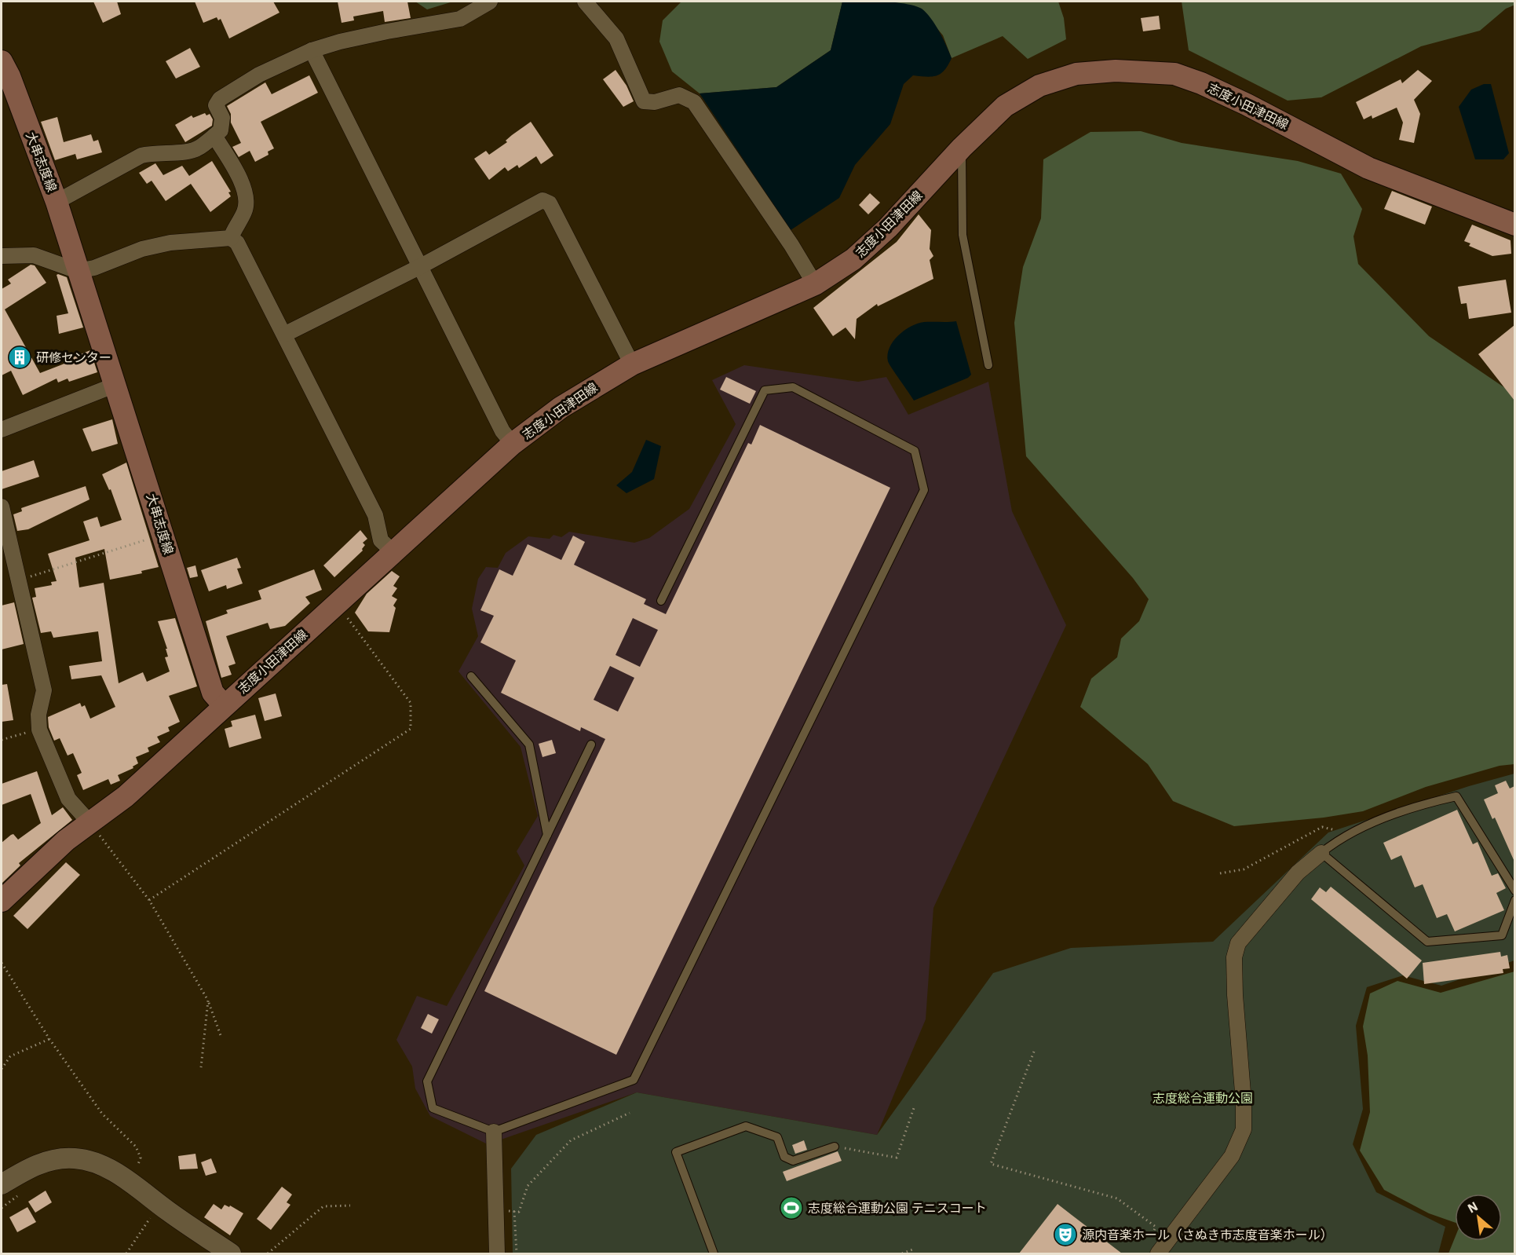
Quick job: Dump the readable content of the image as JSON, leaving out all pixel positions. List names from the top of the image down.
{
  "streets": {
    "main road": ["志度小田津田線", "大串志度線"]
  },
  "crossings": [
    ["志度小田津田線", "大串志度線"]
  ],
  "parks": ["志度総合運動公園"],
  "places": {
    "building": ["研修センター"],
    "sports": ["志度総合運動公園 テニスコート"],
    "theatre": ["源内音楽ホール（さぬき市志度音楽ホール）"]
  },
  "north": "top left"
}
